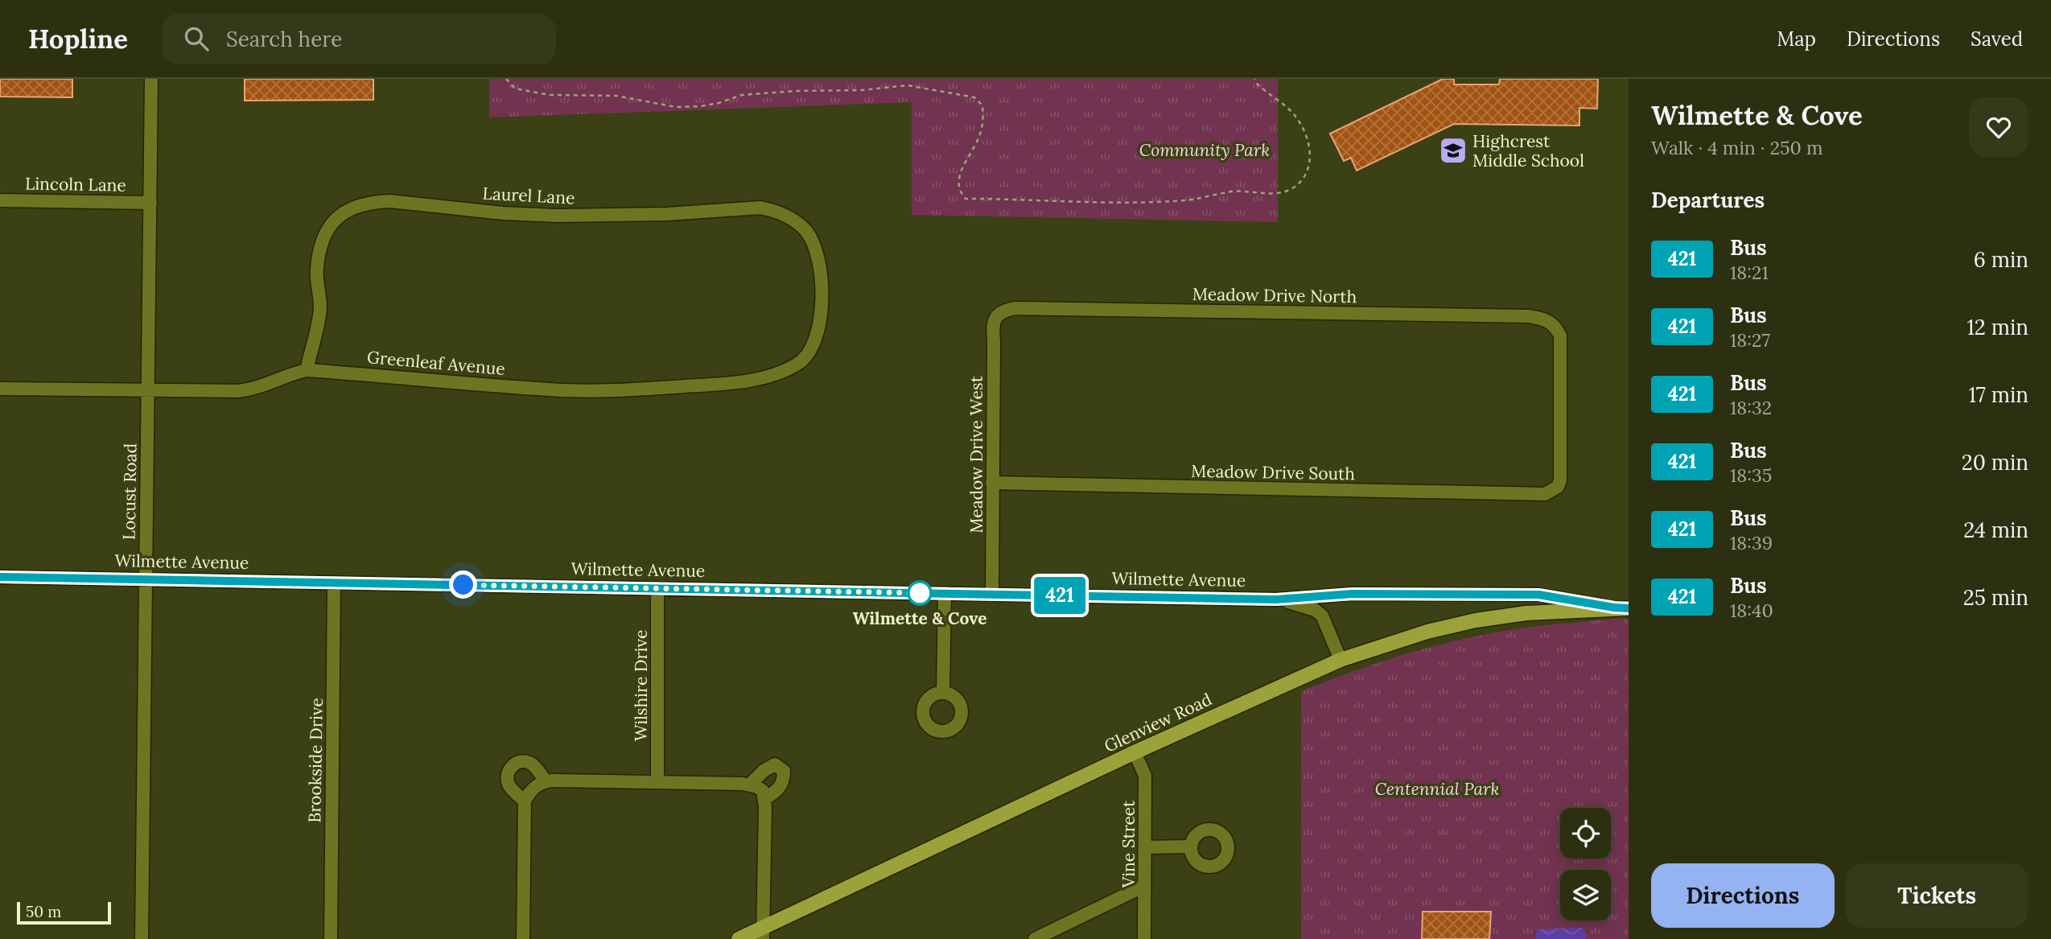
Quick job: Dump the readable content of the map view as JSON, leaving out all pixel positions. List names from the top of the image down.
{
  "streets": {
    "main road": ["Wilmette Avenue", "Glenview Road"],
    "street": [
      "Lincoln Lane",
      "Laurel Lane",
      "Meadow Drive North",
      "Greenleaf Avenue",
      "Meadow Drive West",
      "Meadow Drive South",
      "Locust Road",
      "Wilshire Drive",
      "Brookside Drive",
      "Vine Street"
    ]
  },
  "crossings": [
    ["Lincoln Lane", "Locust Road"],
    ["Laurel Lane", "Greenleaf Avenue"],
    ["Meadow Drive North", "Meadow Drive West"],
    ["Meadow Drive North", "Meadow Drive South"],
    ["Greenleaf Avenue", "Locust Road"],
    ["Meadow Drive West", "Meadow Drive South"],
    ["Meadow Drive West", "Wilmette Avenue"],
    ["Locust Road", "Wilmette Avenue"],
    ["Wilmette Avenue", "Wilshire Drive"],
    ["Wilmette Avenue", "Glenview Road"],
    ["Wilmette Avenue", "Brookside Drive"],
    ["Glenview Road", "Vine Street"]
  ],
  "parks": ["Community Park", "Centennial Park"],
  "places": {
    "school or university": ["Highcrest Middle School"],
    "other": ["Wilmette & Cove"]
  },
  "lines": ["bus line 421"],
  "scale_bar": "50 m",
  "page": {
    "header": "Hopline",
    "search": "Search here",
    "nav": ["Map", "Directions", "Saved"],
    "on_map": "421",
    "heading": [
      ["Wilmette & Cove", "Walk · 4 min · 250 m"],
      "Departures"
    ],
    "list": [
      {
        "mark": "421",
        "name": "Bus",
        "note": "18:21",
        "value": "6 min"
      },
      {
        "mark": "421",
        "name": "Bus",
        "note": "18:27",
        "value": "12 min"
      },
      {
        "mark": "421",
        "name": "Bus",
        "note": "18:32",
        "value": "17 min"
      },
      {
        "mark": "421",
        "name": "Bus",
        "note": "18:35",
        "value": "20 min"
      },
      {
        "mark": "421",
        "name": "Bus",
        "note": "18:39",
        "value": "24 min"
      },
      {
        "mark": "421",
        "name": "Bus",
        "note": "18:40",
        "value": "25 min"
      }
    ],
    "buttons": ["Directions", "Tickets"],
    "scale": "50 m"
  }
}
